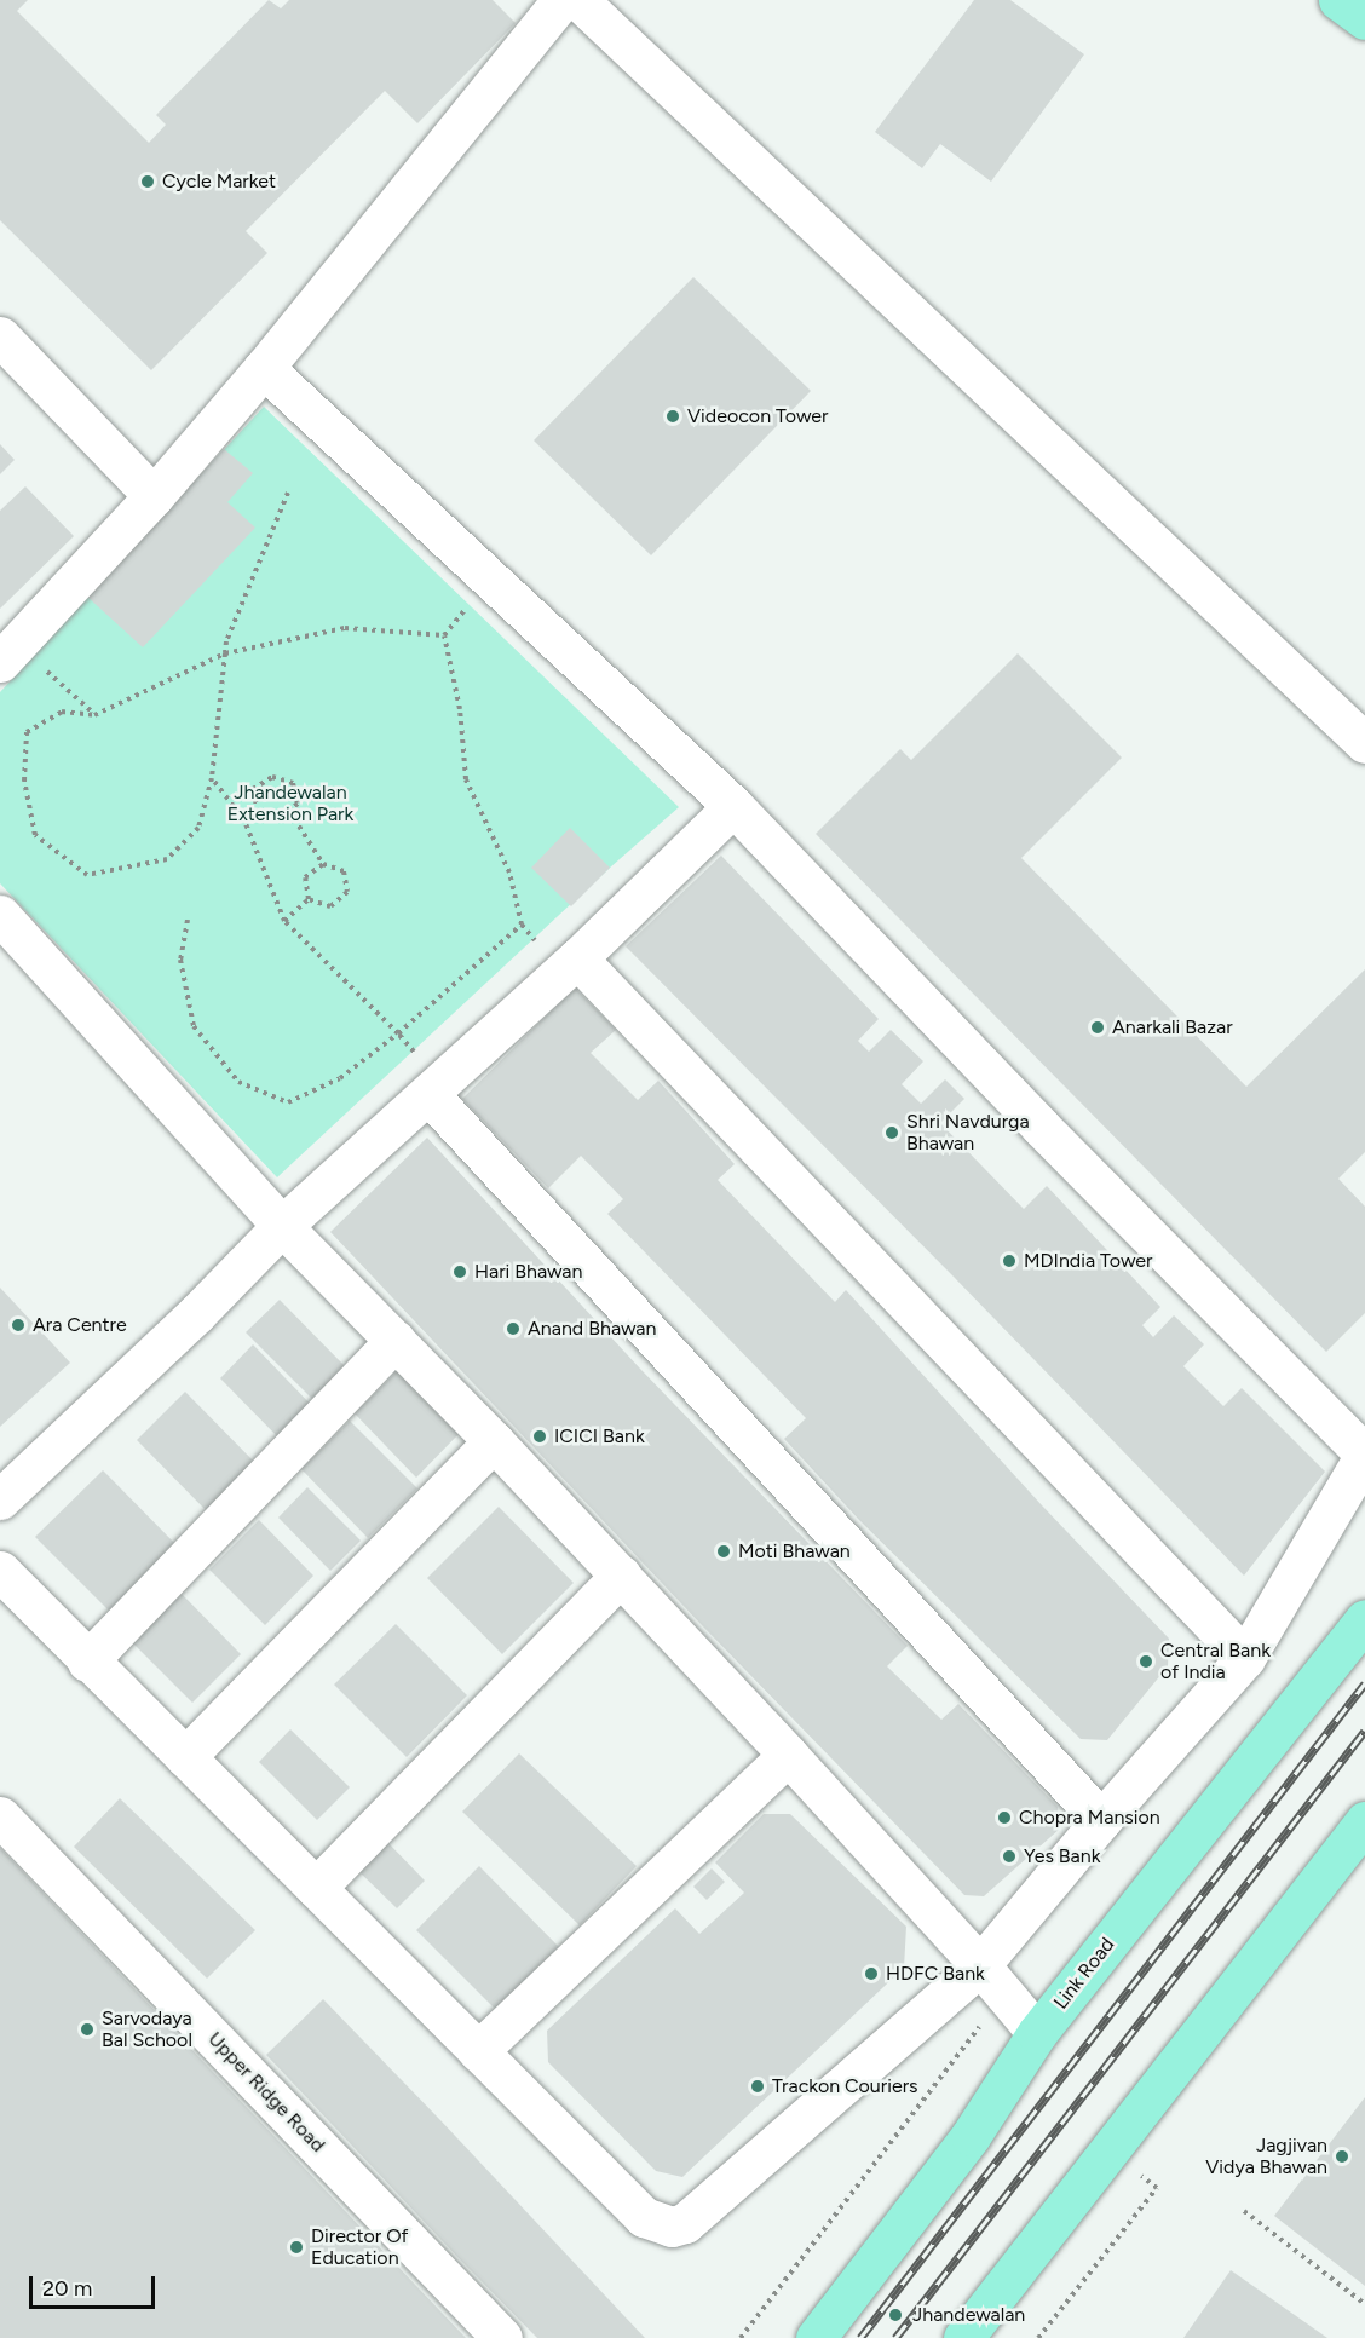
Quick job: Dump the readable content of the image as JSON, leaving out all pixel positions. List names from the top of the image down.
{
  "streets": {
    "main road": ["Link Road"],
    "street": ["Upper Ridge Road"]
  },
  "parks": ["Jhandewalan Extension Park"],
  "places": [
    "Cycle Market",
    "Videocon Tower",
    "Anarkali Bazar",
    "Shri Navdurga Bhawan",
    "MDIndia Tower",
    "Hari Bhawan",
    "Ara Centre",
    "Anand Bhawan",
    "ICICI Bank",
    "Moti Bhawan",
    "Central Bank of India",
    "Chopra Mansion",
    "Yes Bank",
    "HDFC Bank",
    "Sarvodaya Bal School",
    "Trackon Couriers",
    "Jagjivan Vidya Bhawan",
    "Director Of Education",
    "Jhandewalan"
  ],
  "scale_bar": "20 m"
}
